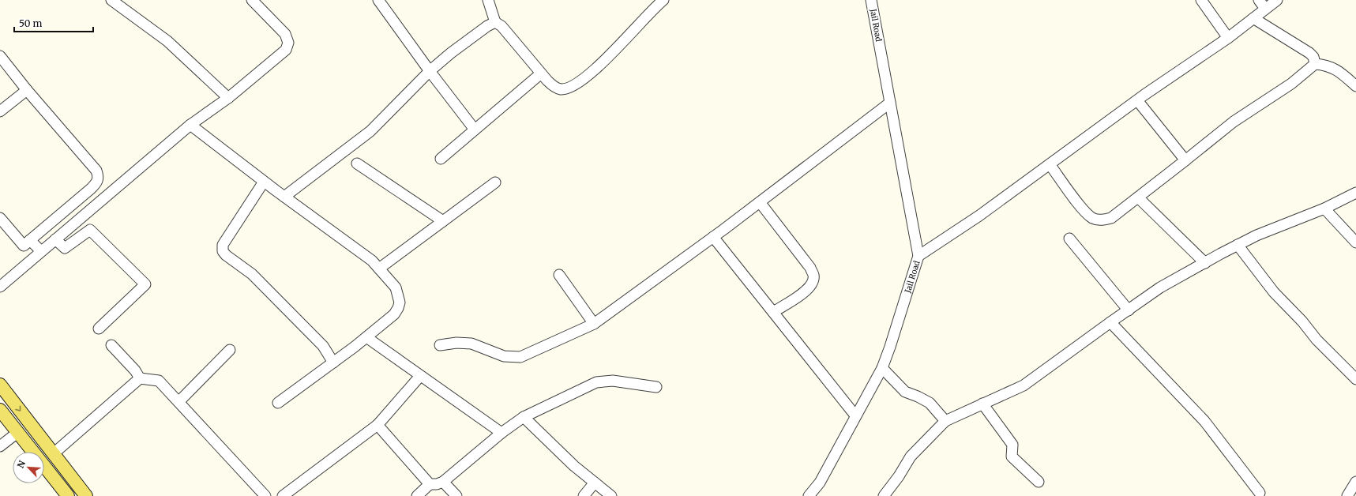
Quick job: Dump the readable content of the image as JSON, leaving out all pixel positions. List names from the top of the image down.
{
  "streets": {
    "street": ["Jail Road"]
  },
  "scale_bar": "50 m",
  "north": "top left"
}
